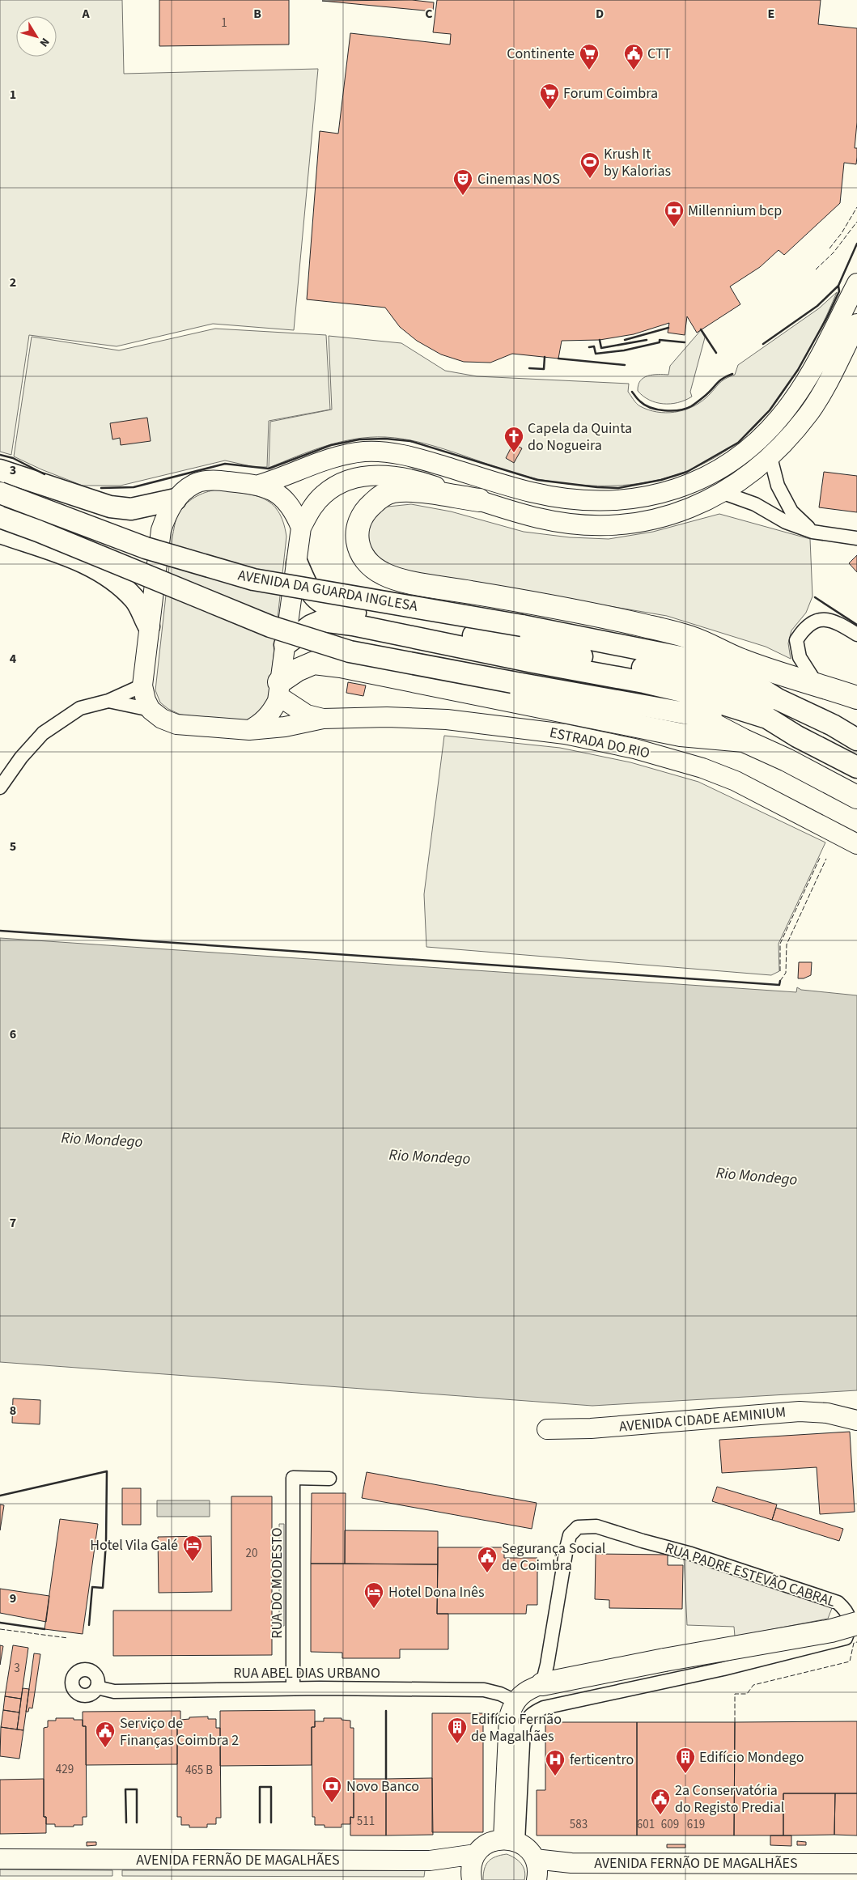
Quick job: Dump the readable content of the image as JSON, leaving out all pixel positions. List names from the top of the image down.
{
  "streets": {
    "main road": [
      "AVENIDA DA GUARDA INGLESA",
      "ESTRADA DO RIO",
      "AVENIDA CIDADE AEMINIUM",
      "AVENIDA FERNÃO DE MAGALHÃES"
    ],
    "street": ["RUA PADRE ESTEVÃO CABRAL", "RUA DO MODESTO", "RUA ABEL DIAS URBANO"]
  },
  "crossings": [
    ["RUA DO MODESTO", "RUA ABEL DIAS URBANO"]
  ],
  "water": ["Rio Mondego"],
  "places": {
    "supermarket": ["Continente", "Forum Coimbra"],
    "public building": [
      "CTT",
      "Segurança Social de Coimbra",
      "Serviço de Finanças Coimbra 2",
      "2a Conservatória do Registo Predial"
    ],
    "sports": ["Krush It by Kalorias"],
    "theatre": ["Cinemas NOS"],
    "bank": ["Millennium bcp", "Novo Banco"],
    "church": ["Capela da Quinta do Nogueira"],
    "hotel": ["Hotel Vila Galé", "Hotel Dona Inês"],
    "building": ["Edifício Fernão de Magalhães", "Edifício Mondego"],
    "hospital": ["ferticentro"]
  },
  "house_numbers": [
    "1",
    "20",
    "3",
    "429",
    "465 B",
    "511",
    "583",
    "601",
    "609",
    "619"
  ],
  "north": "bottom right",
  "grid": {
    "columns": [
      "A",
      "B",
      "C",
      "D",
      "E"
    ],
    "rows": [
      "1",
      "2",
      "3",
      "4",
      "5",
      "6",
      "7",
      "8",
      "9"
    ]
  }
}
